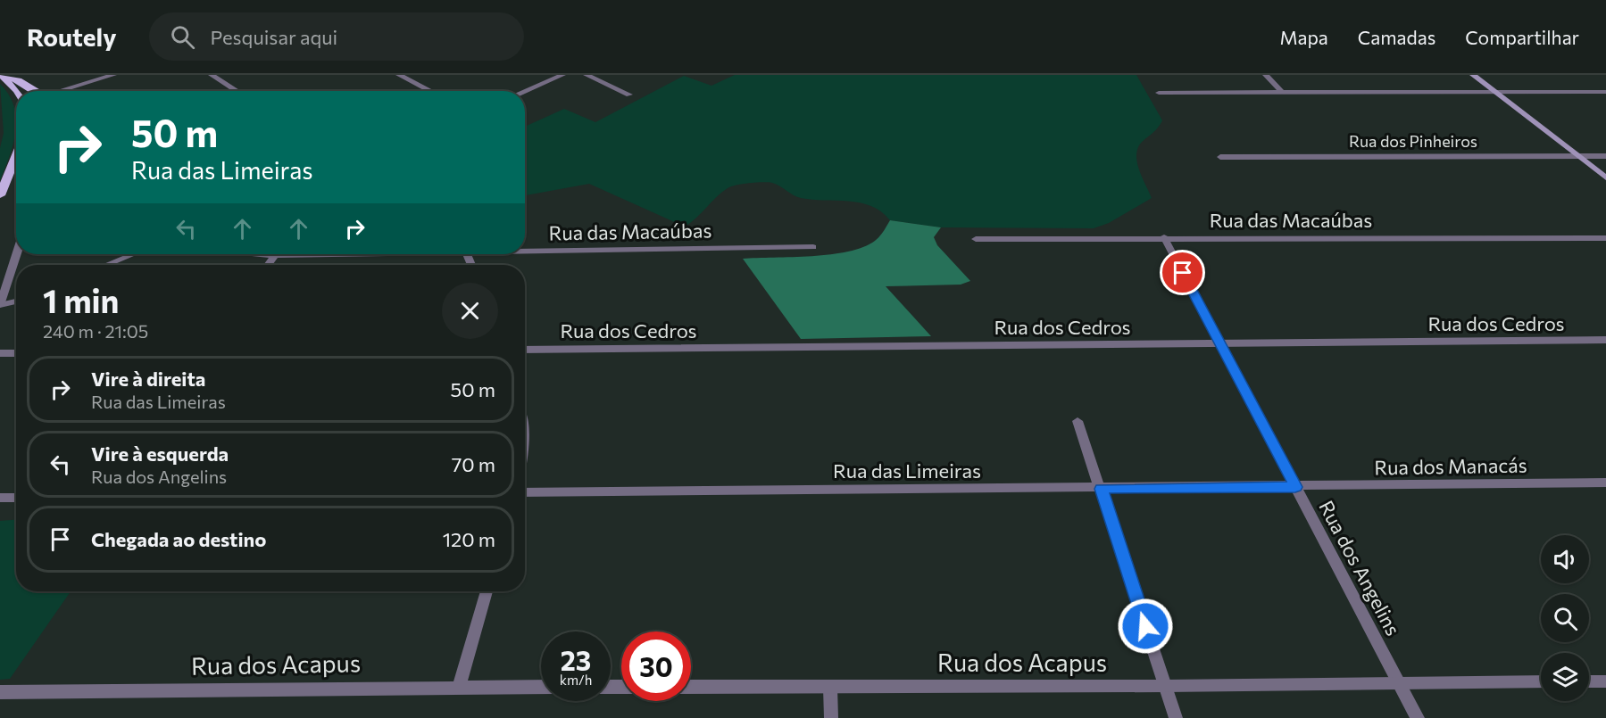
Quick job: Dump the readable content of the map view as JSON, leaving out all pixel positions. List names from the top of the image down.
{
  "streets": {
    "street": [
      "Rua dos Pinheiros",
      "Rua das Macaúbas",
      "Rua dos Cedros",
      "Rua dos Manacás",
      "Rua das Limeiras",
      "Rua dos Angelins",
      "Rua dos Acapus"
    ]
  },
  "crossings": [
    ["Rua das Macaúbas", "Rua dos Angelins"],
    ["Rua dos Cedros", "Rua dos Angelins"],
    ["Rua dos Manacás", "Rua das Limeiras"],
    ["Rua dos Manacás", "Rua dos Angelins"],
    ["Rua das Limeiras", "Rua dos Angelins"],
    ["Rua dos Angelins", "Rua dos Acapus"]
  ],
  "page": {
    "header": "Routely",
    "search": "Pesquisar aqui",
    "nav": ["Mapa", "Camadas", "Compartilhar"],
    "turn": ["50 m", "Rua das Limeiras"],
    "heading": ["1 min", "240 m · 21:05"],
    "list": [
      {
        "name": "Vire à direita",
        "note": "Rua das Limeiras",
        "value": "50 m"
      },
      {
        "name": "Vire à esquerda",
        "note": "Rua dos Angelins",
        "value": "70 m"
      },
      {
        "name": "Chegada ao destino",
        "value": "120 m"
      }
    ],
    "speed": "23 km/h",
    "limit": "30"
  }
}
